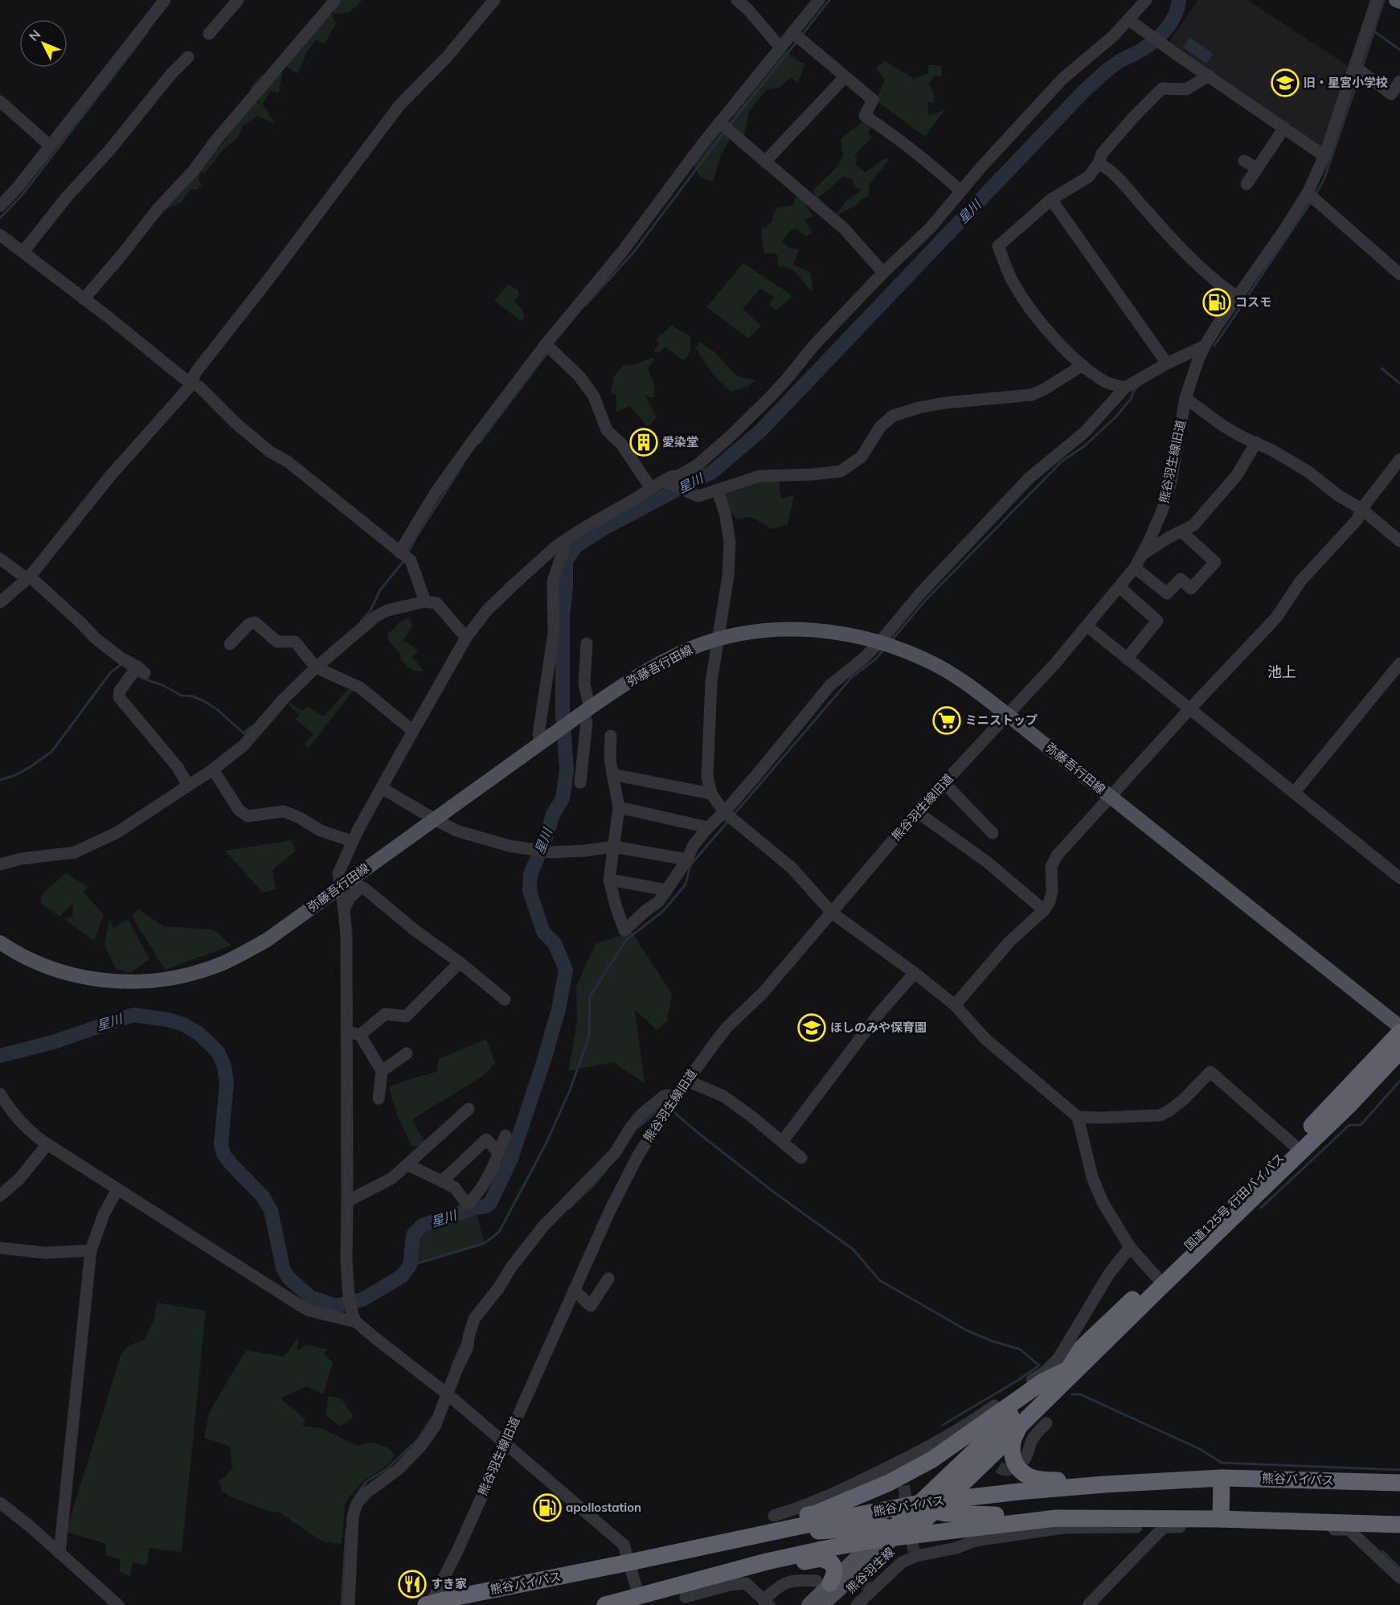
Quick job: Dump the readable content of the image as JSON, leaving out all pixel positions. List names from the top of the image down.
{
  "streets": {
    "highway": ["国道125号 行田バイパス", "熊谷バイパス"],
    "main road": ["弥藤吾行田線", "熊谷羽生線"],
    "street": ["熊谷羽生線旧道"]
  },
  "crossings": [
    ["熊谷羽生線旧道", "弥藤吾行田線"],
    ["熊谷羽生線旧道", "熊谷バイパス"],
    ["国道125号 行田バイパス", "熊谷バイパス"],
    ["国道125号 行田バイパス", "熊谷羽生線"]
  ],
  "districts": ["池上"],
  "water": ["星川"],
  "places": {
    "school or university": ["旧・星宮小学校", "ほしのみや保育園"],
    "fuel station": ["コスモ", "apollostation"],
    "building": ["愛染堂"],
    "supermarket": ["ミニストップ"],
    "restaurant": ["すき家"]
  },
  "north": "top left"
}
